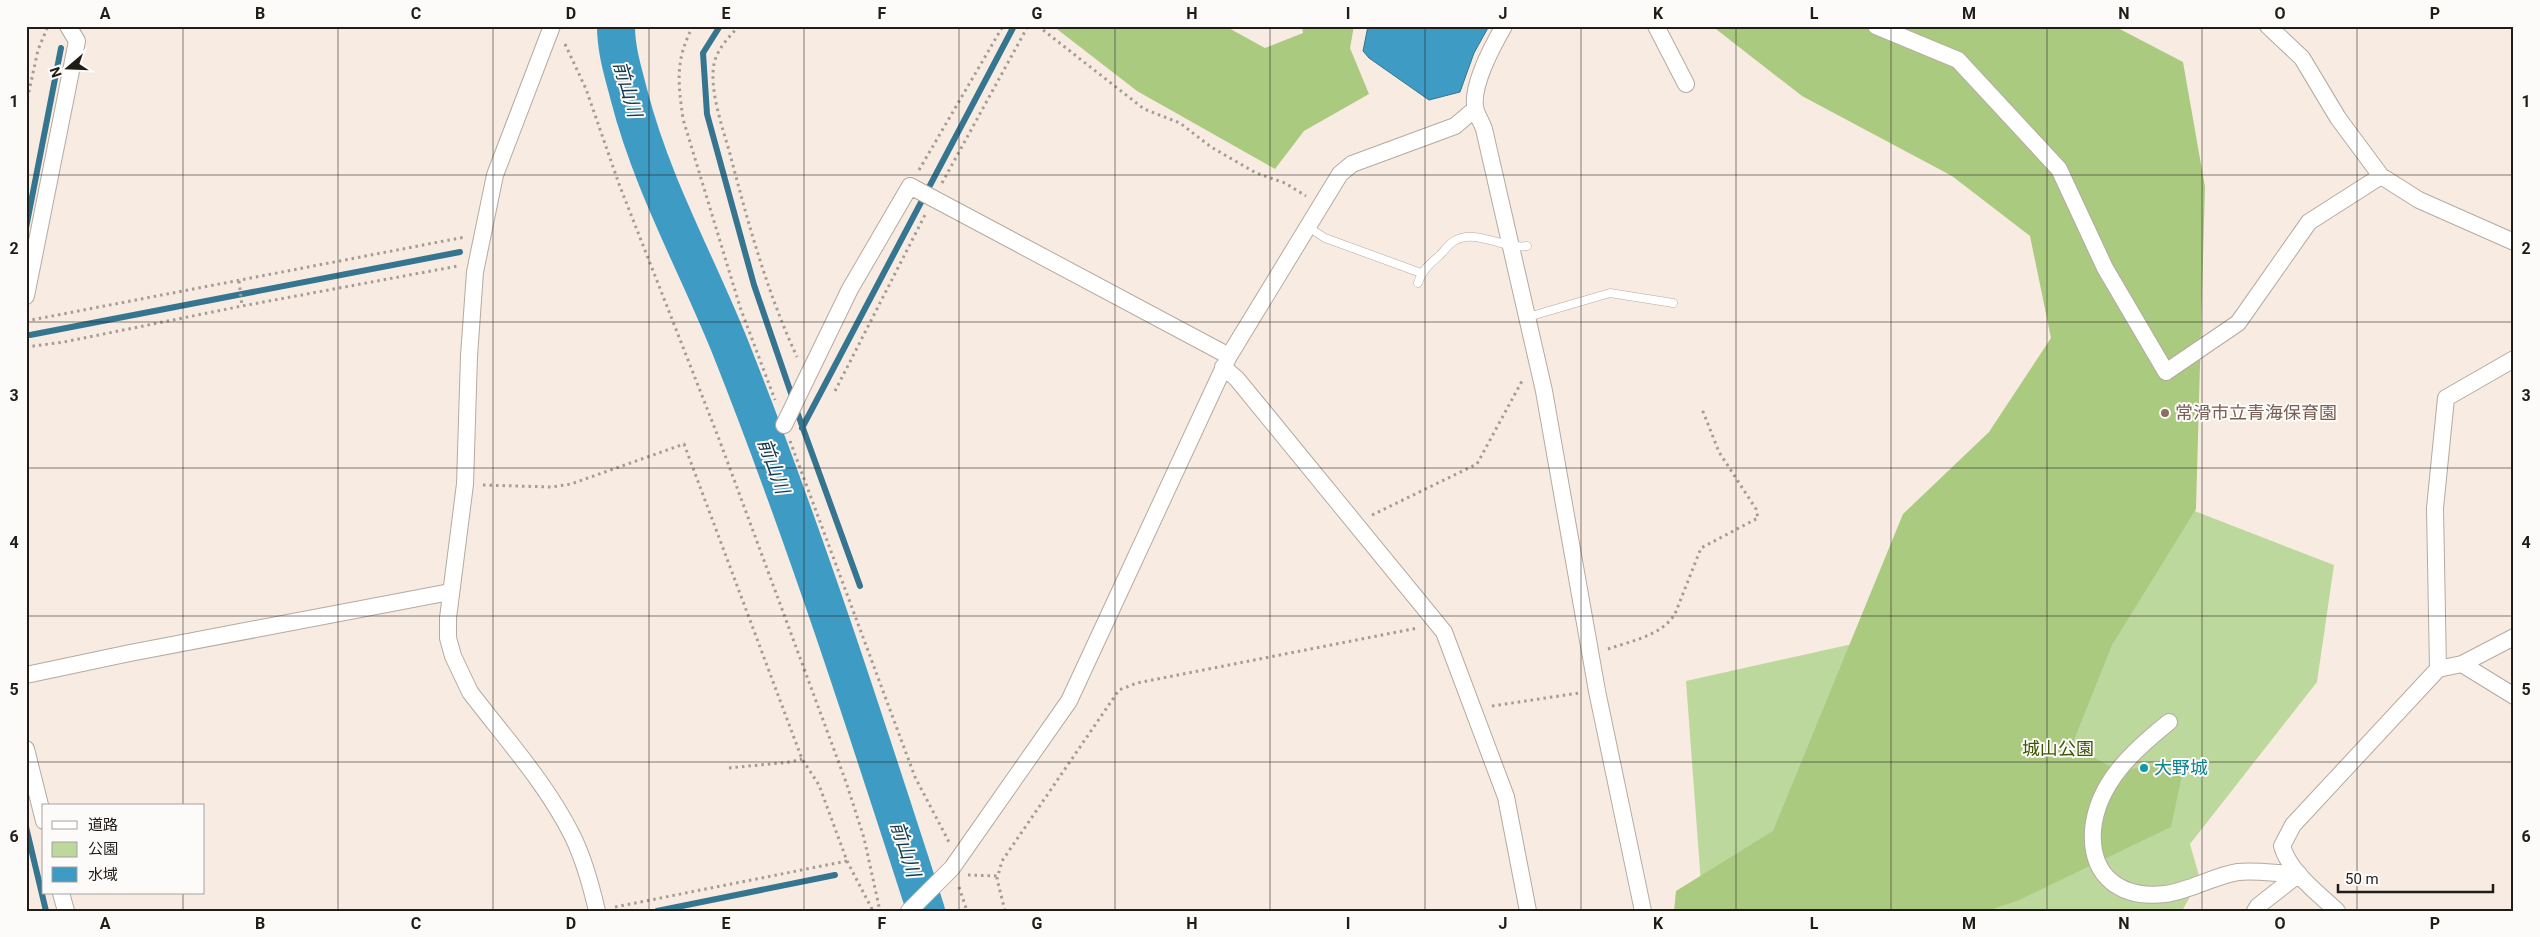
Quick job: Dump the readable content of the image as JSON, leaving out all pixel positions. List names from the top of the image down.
{
  "water": ["前山川"],
  "parks": ["城山公園"],
  "places": ["常滑市立青海保育園", "大野城"],
  "legend": ["道路", "公園", "水域"],
  "scale_bar": "50 m",
  "north": "left",
  "grid": {
    "columns": [
      "A",
      "B",
      "C",
      "D",
      "E",
      "F",
      "G",
      "H",
      "I",
      "J",
      "K",
      "L",
      "M",
      "N",
      "O",
      "P"
    ],
    "rows": [
      "1",
      "2",
      "3",
      "4",
      "5",
      "6"
    ]
  }
}
